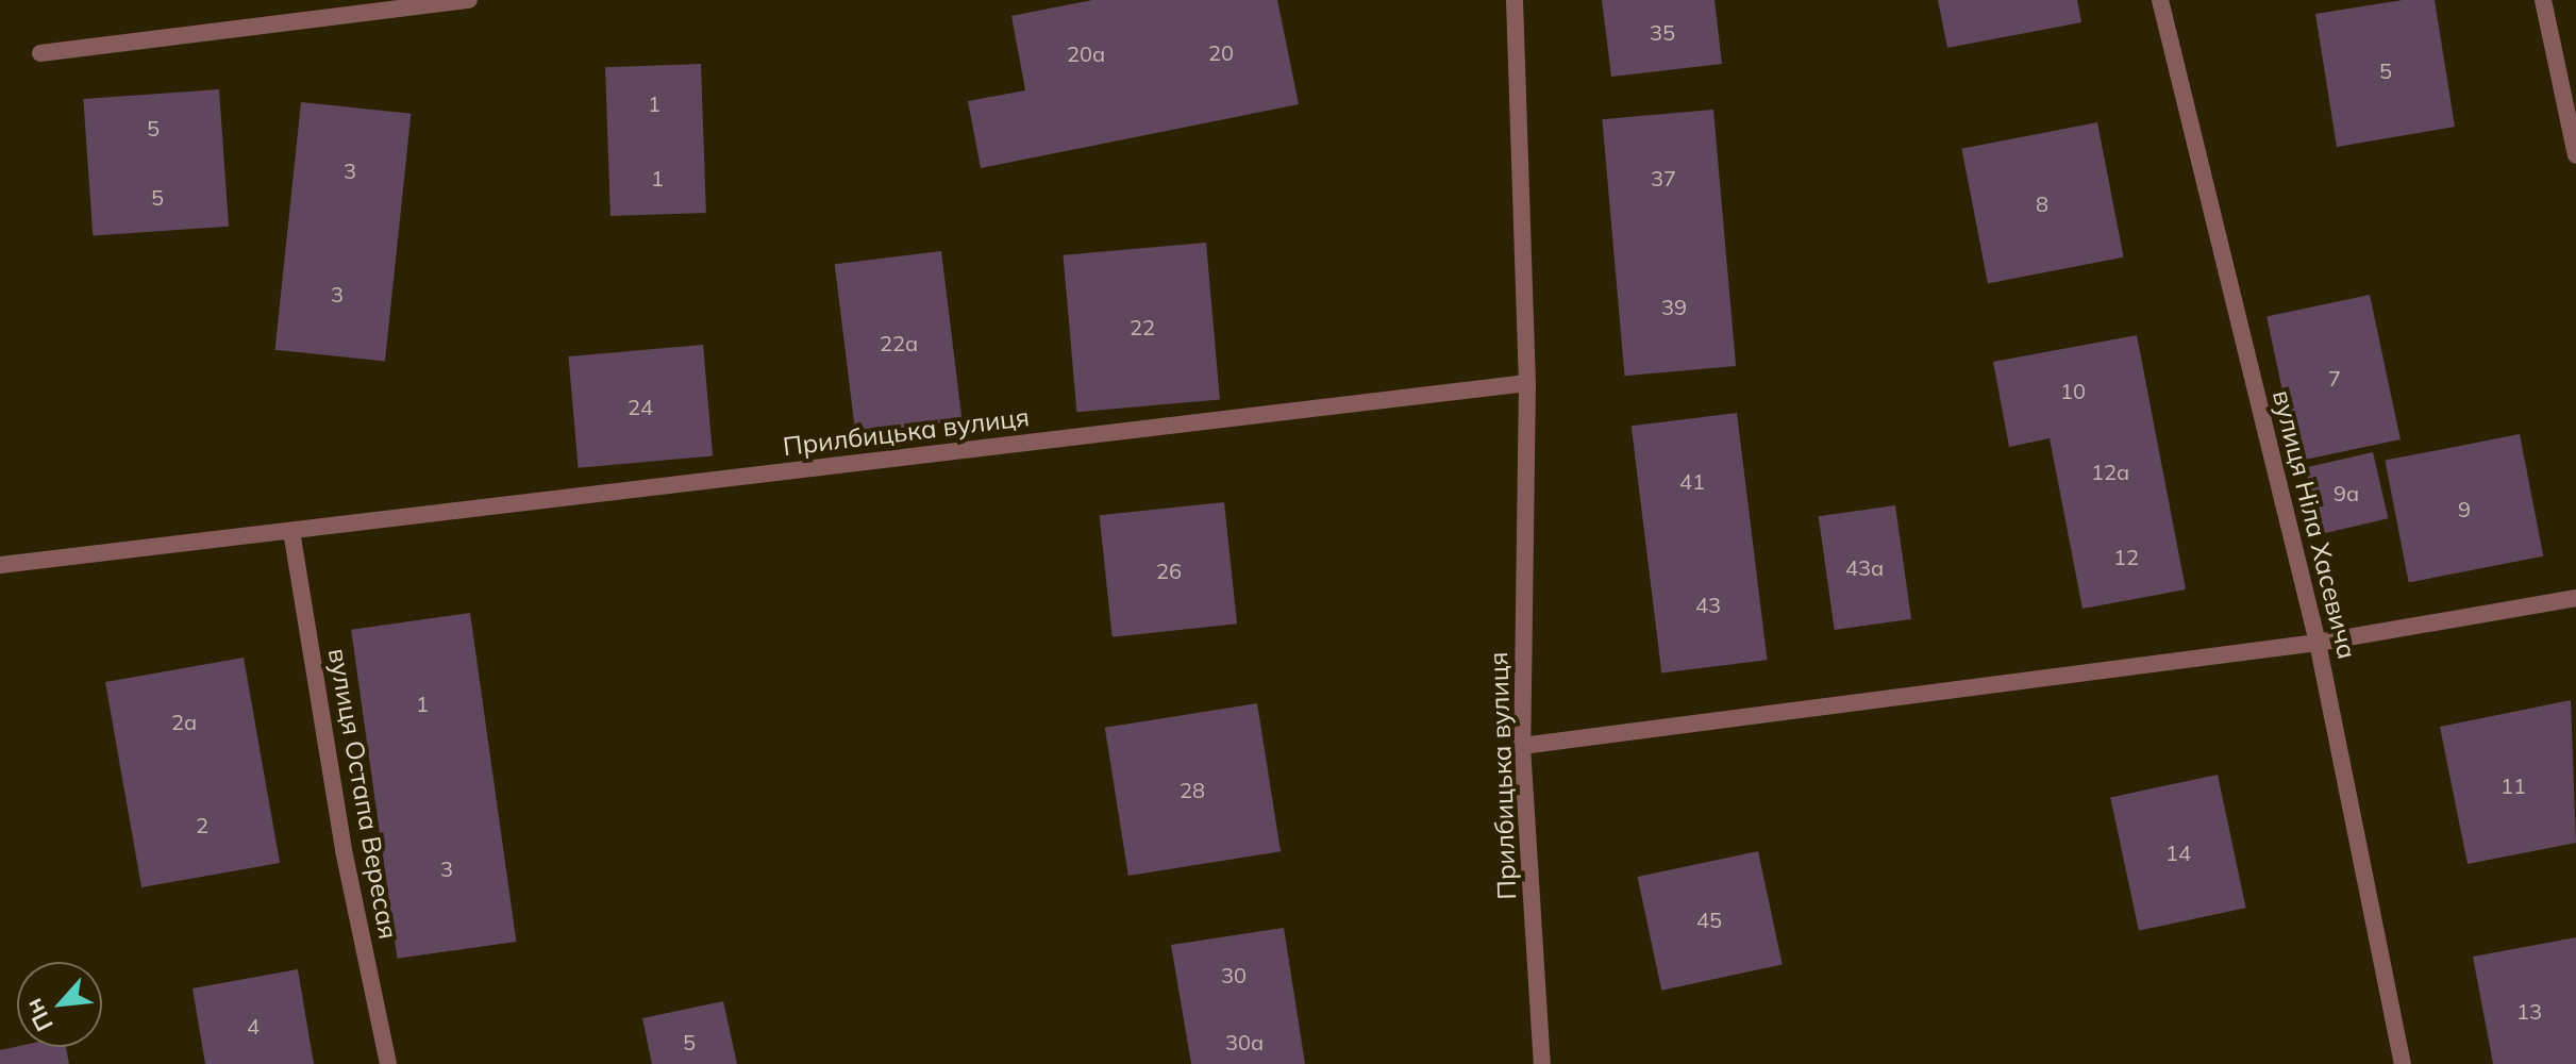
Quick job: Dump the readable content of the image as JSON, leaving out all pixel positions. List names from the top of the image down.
{
  "streets": {
    "street": ["Прилбицька вулиця", "вулиця Ніла Хасевича", "вулиця Остапа Вересая"]
  },
  "crossings": [
    ["Прилбицька вулиця", "вулиця Остапа Вересая"]
  ],
  "house_numbers": [
    "35",
    "20",
    "20а",
    "5",
    "1",
    "5",
    "3",
    "1",
    "37",
    "5",
    "8",
    "3",
    "39",
    "22",
    "22а",
    "7",
    "10",
    "24",
    "12а",
    "41",
    "9а",
    "9",
    "12",
    "43а",
    "26",
    "43",
    "1",
    "2а",
    "11",
    "28",
    "2",
    "14",
    "3",
    "45",
    "30",
    "13",
    "4",
    "5",
    "30а"
  ],
  "north": "bottom left"
}
